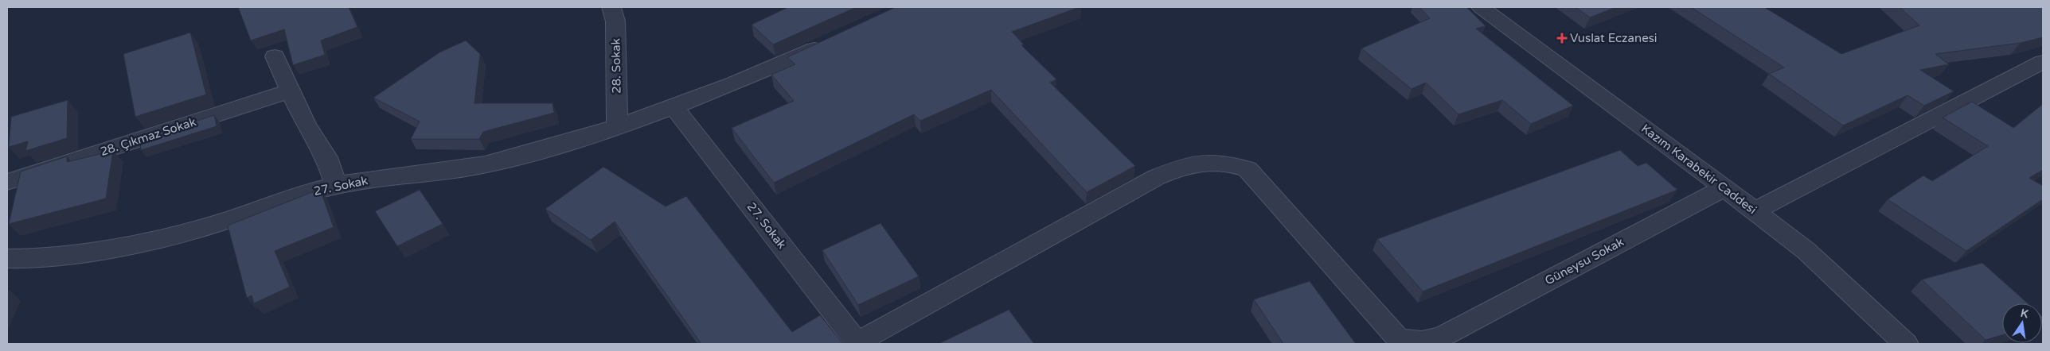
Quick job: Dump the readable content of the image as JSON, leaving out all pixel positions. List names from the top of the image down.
{
  "streets": {
    "street": [
      "28. Sokak",
      "28. Çıkmaz Sokak",
      "Kazım Karabekir Caddesi",
      "27. Sokak",
      "Güneysu Sokak"
    ]
  },
  "crossings": [
    ["28. Sokak", "27. Sokak"],
    ["Kazım Karabekir Caddesi", "Güneysu Sokak"],
    ["27. Sokak", "Güneysu Sokak"]
  ],
  "places": {
    "health": ["Vuslat Eczanesi"]
  },
  "north": "top"
}
